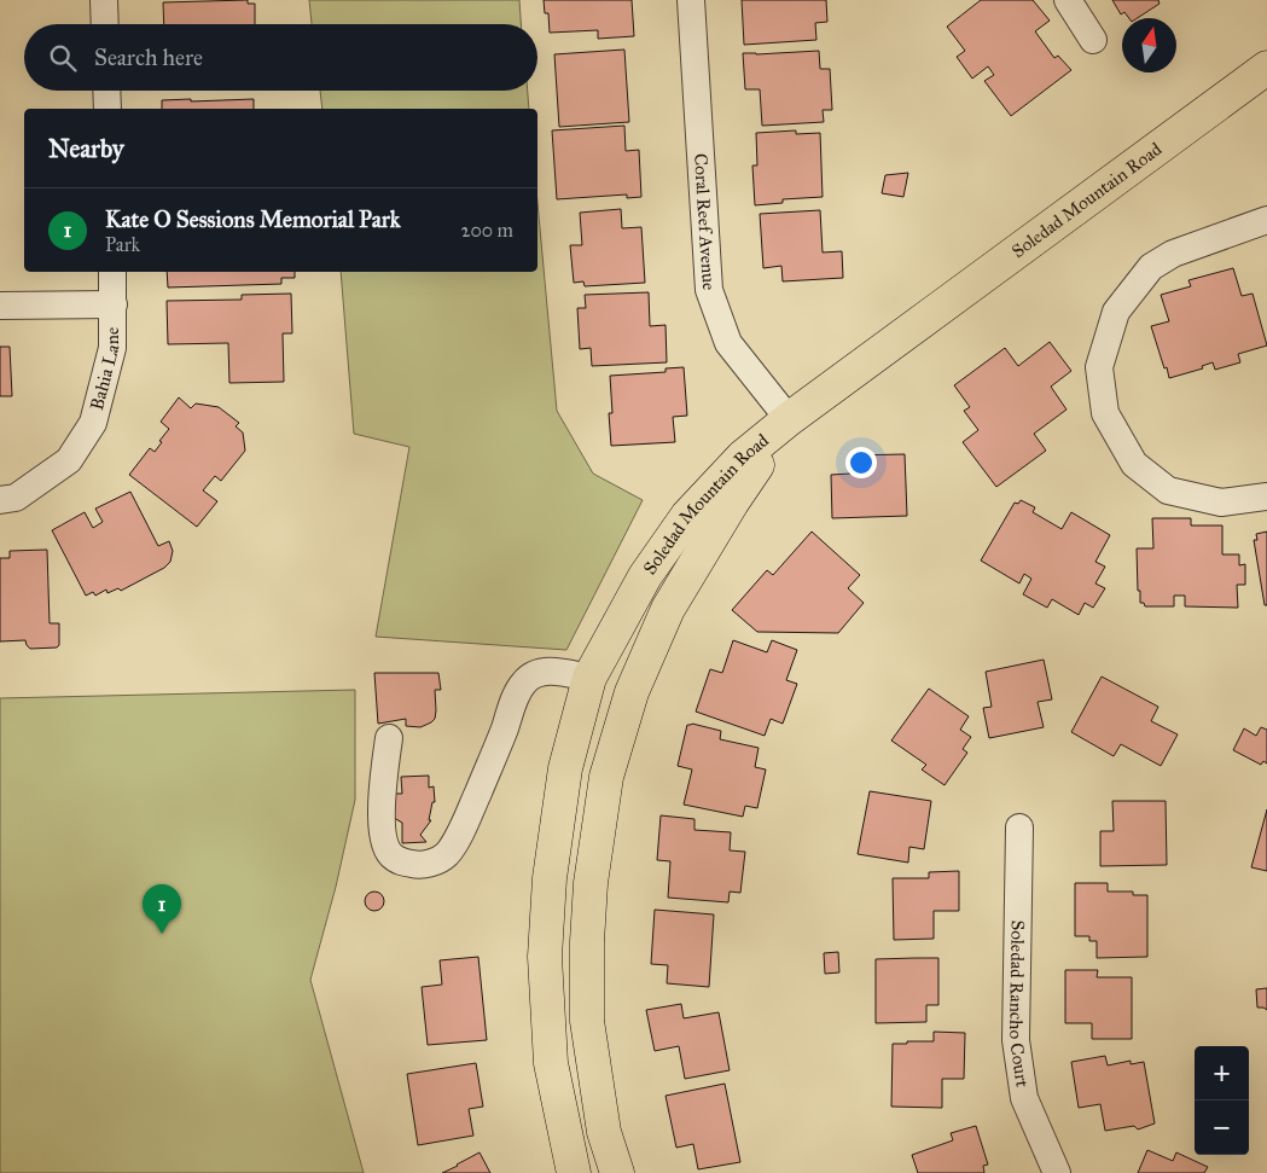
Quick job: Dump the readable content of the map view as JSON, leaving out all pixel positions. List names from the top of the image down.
{
  "streets": {
    "main road": ["Soledad Mountain Road"],
    "street": ["Coral Reef Avenue", "Bahia Lane", "Soledad Rancho Court"]
  },
  "crossings": [
    ["Soledad Mountain Road", "Coral Reef Avenue"]
  ],
  "north": "top",
  "page": {
    "search": "Search here",
    "heading": "Nearby",
    "list": [
      {
        "mark": "1",
        "name": "Kate O Sessions Memorial Park",
        "note": "Park",
        "value": "200 m"
      }
    ],
    "pins": "1",
    "map_buttons": ["+", "−"]
  }
}
